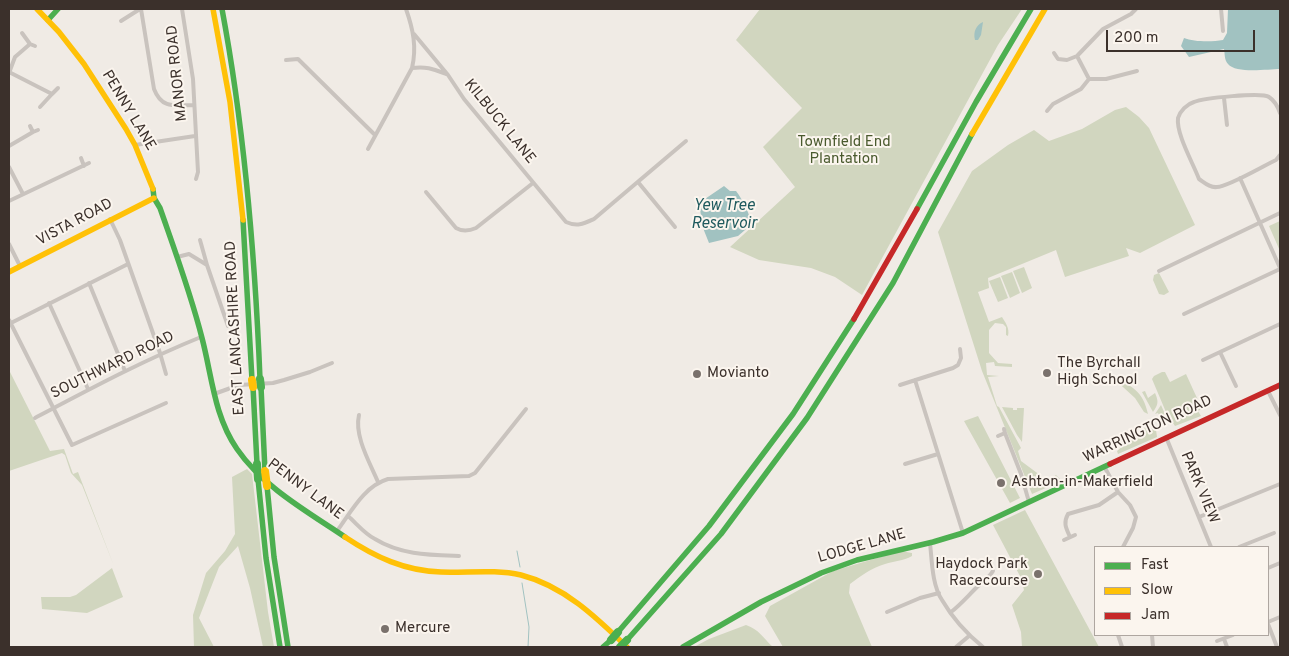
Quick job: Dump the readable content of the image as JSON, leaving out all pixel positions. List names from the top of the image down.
{
  "streets": {
    "main road": [
      "PENNY LANE",
      "VISTA ROAD",
      "EAST LANCASHIRE ROAD",
      "WARRINGTON ROAD",
      "LODGE LANE"
    ],
    "street": [
      "MANOR ROAD",
      "KILBUCK LANE",
      "SOUTHWARD ROAD",
      "PARK VIEW"
    ]
  },
  "crossings": [
    ["MANOR ROAD", "PENNY LANE"],
    ["PENNY LANE", "VISTA ROAD"],
    ["PENNY LANE", "SOUTHWARD ROAD"],
    ["WARRINGTON ROAD", "PARK VIEW"],
    ["WARRINGTON ROAD", "LODGE LANE"]
  ],
  "water": ["Yew Tree Reservoir"],
  "parks": ["Townfield End Plantation"],
  "places": [
    "The Byrchall High School",
    "Movianto",
    "Ashton-in-Makerfield",
    "Haydock Park Racecourse",
    "Mercure"
  ],
  "legend": ["Fast", "Slow", "Jam"],
  "scale_bar": "200 m"
}
